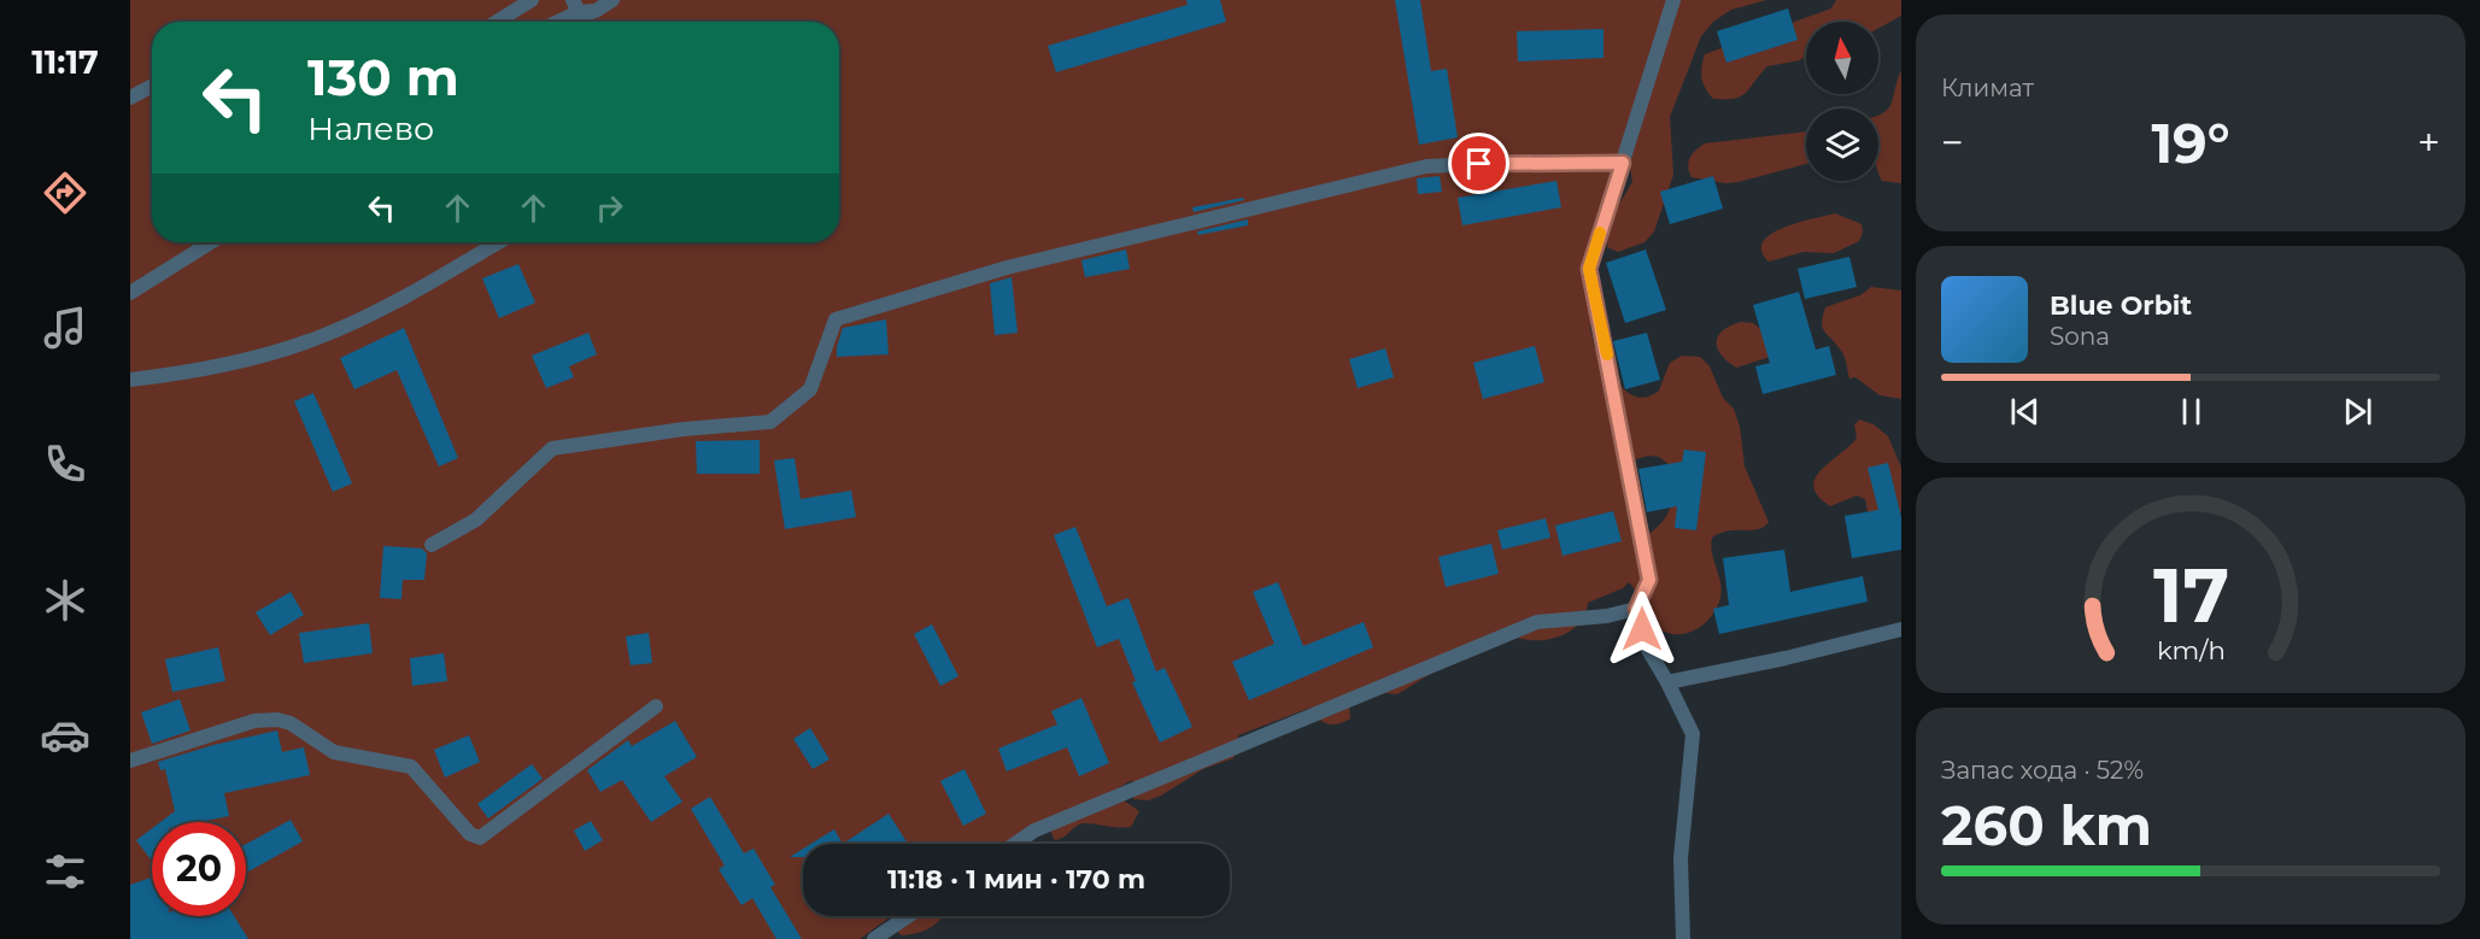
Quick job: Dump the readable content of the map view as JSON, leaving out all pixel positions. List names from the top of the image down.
{
  "north": "top",
  "page": {
    "tabs": "11:17",
    "tile": [
      "Климат",
      ["Запас хода · 52%", "260 km"]
    ],
    "turn": ["130 m", "Налево"],
    "heat": ["−", "19°", "+"],
    "song": ["Blue Orbit", "Sona"],
    "limit": "20",
    "trip": "11:18 · 1 мин · 170 m",
    "gauge": ["17", "km/h"]
  }
}
